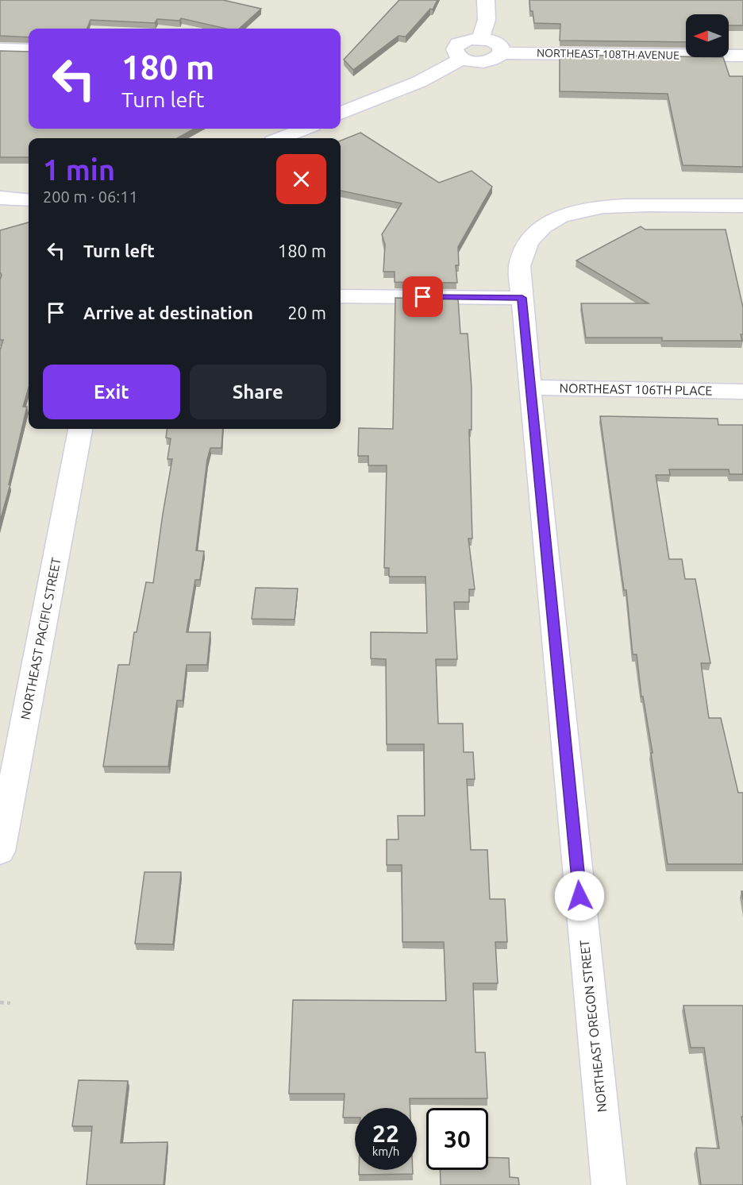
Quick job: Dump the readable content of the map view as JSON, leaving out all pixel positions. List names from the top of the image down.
{
  "streets": {
    "street": [
      "NORTHEAST 108TH AVENUE",
      "NORTHEAST 106TH PLACE",
      "NORTHEAST PACIFIC STREET",
      "NORTHEAST OREGON STREET"
    ]
  },
  "crossings": [
    ["NORTHEAST 106TH PLACE", "NORTHEAST OREGON STREET"]
  ],
  "north": "left",
  "page": {
    "turn": ["180 m", "Turn left"],
    "heading": ["1 min", "200 m · 06:11"],
    "list": [
      {
        "name": "Turn left",
        "value": "180 m"
      },
      {
        "name": "Arrive at destination",
        "value": "20 m"
      }
    ],
    "buttons": ["Exit", "Share"],
    "speed": "22 km/h",
    "limit": "30"
  }
}
